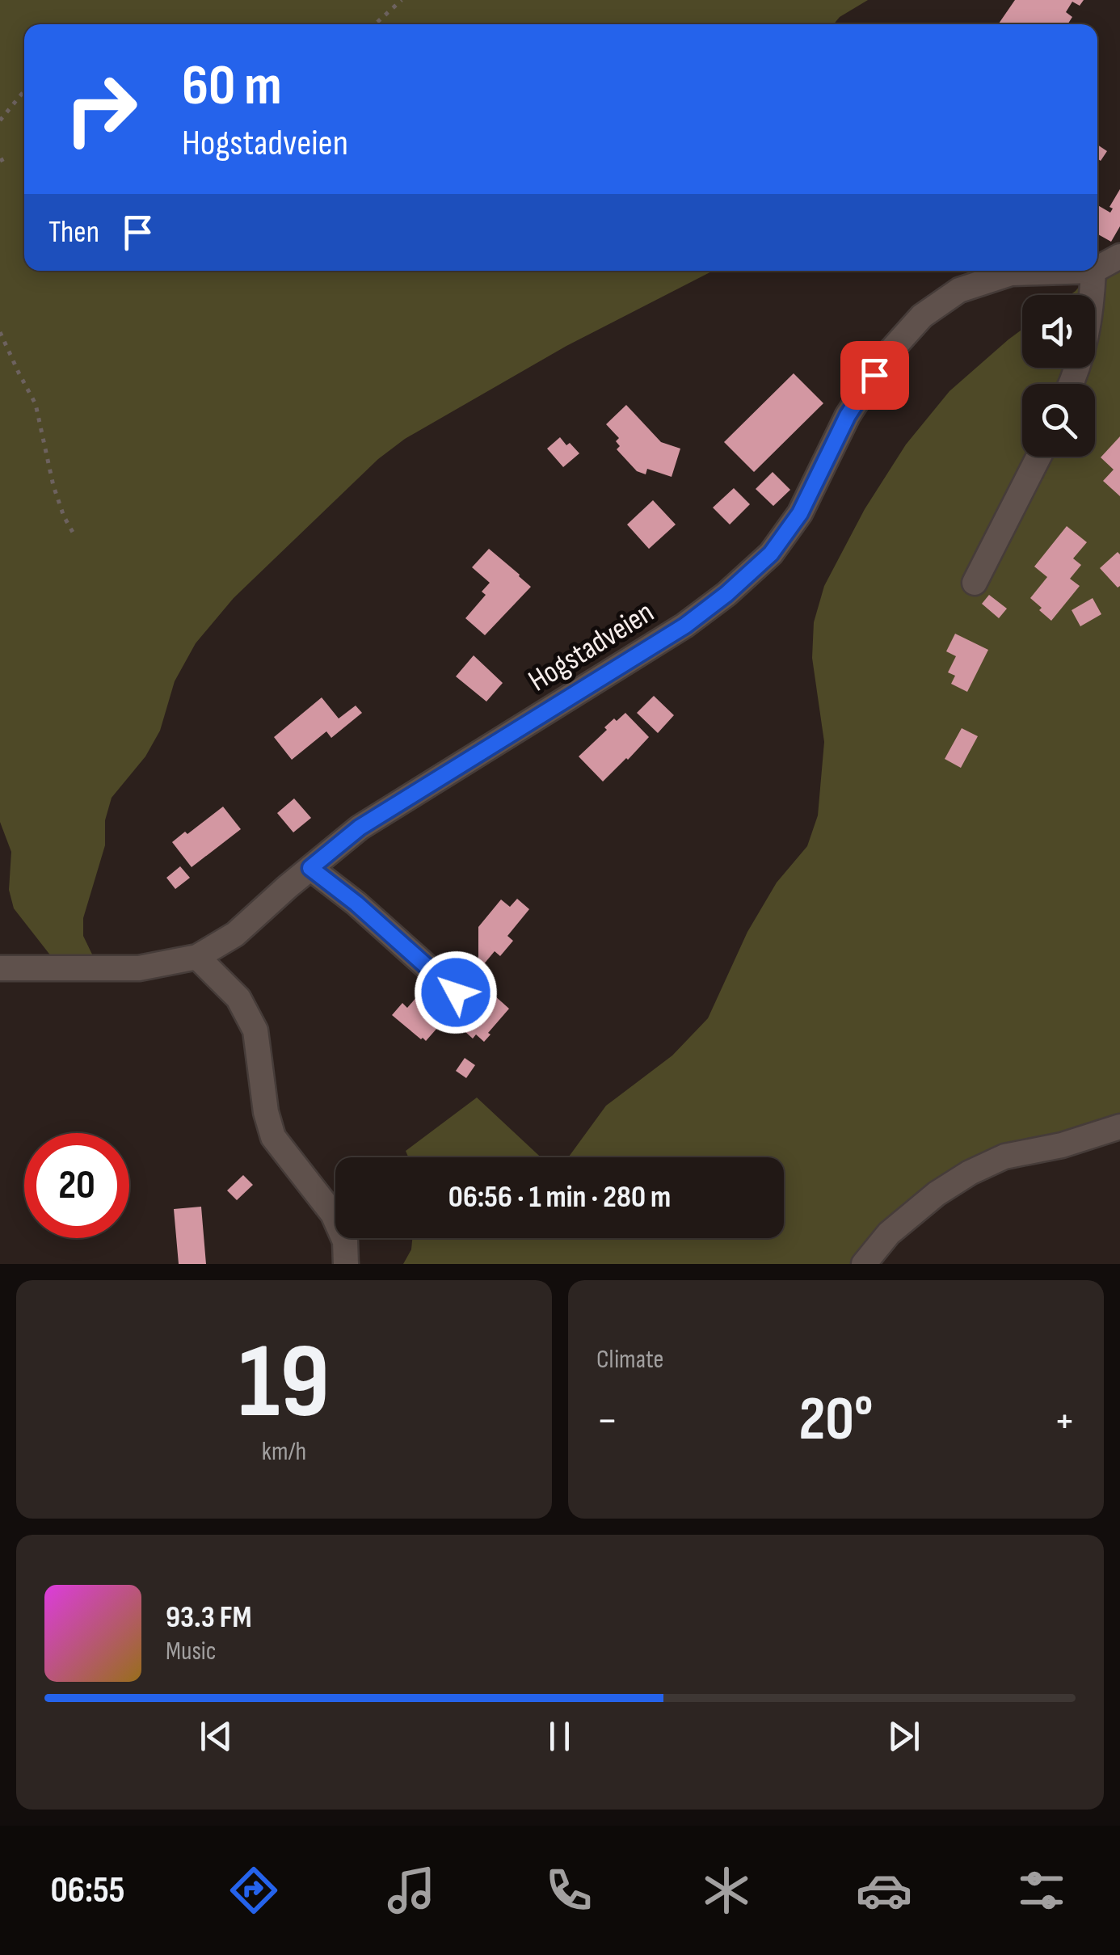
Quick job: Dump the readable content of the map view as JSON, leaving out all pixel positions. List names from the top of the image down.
{
  "streets": {
    "street": ["Hogstadveien"]
  },
  "page": {
    "turn": ["60 m", "Hogstadveien"],
    "then": "Then",
    "limit": "20",
    "trip": "06:56 · 1 min · 280 m",
    "tile": [
      ["19", "km/h"],
      "Climate"
    ],
    "heat": ["−", "20°", "+"],
    "song": ["93.3 FM", "Music"],
    "tabs": "06:55"
  }
}
